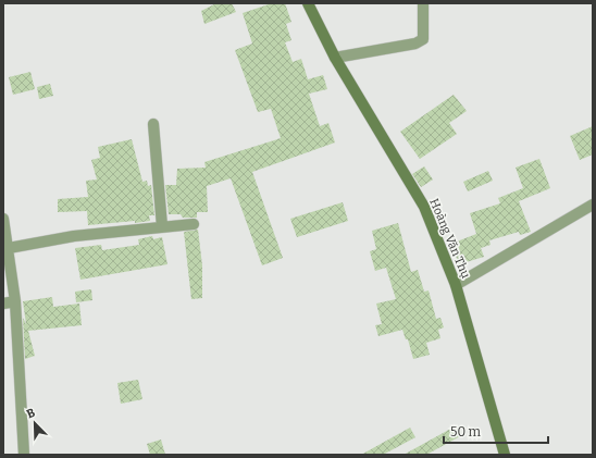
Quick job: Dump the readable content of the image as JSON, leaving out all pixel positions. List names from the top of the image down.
{
  "streets": {
    "main road": ["Hoàng Văn Thụ"]
  },
  "scale_bar": "50 m",
  "north": "top left"
}
